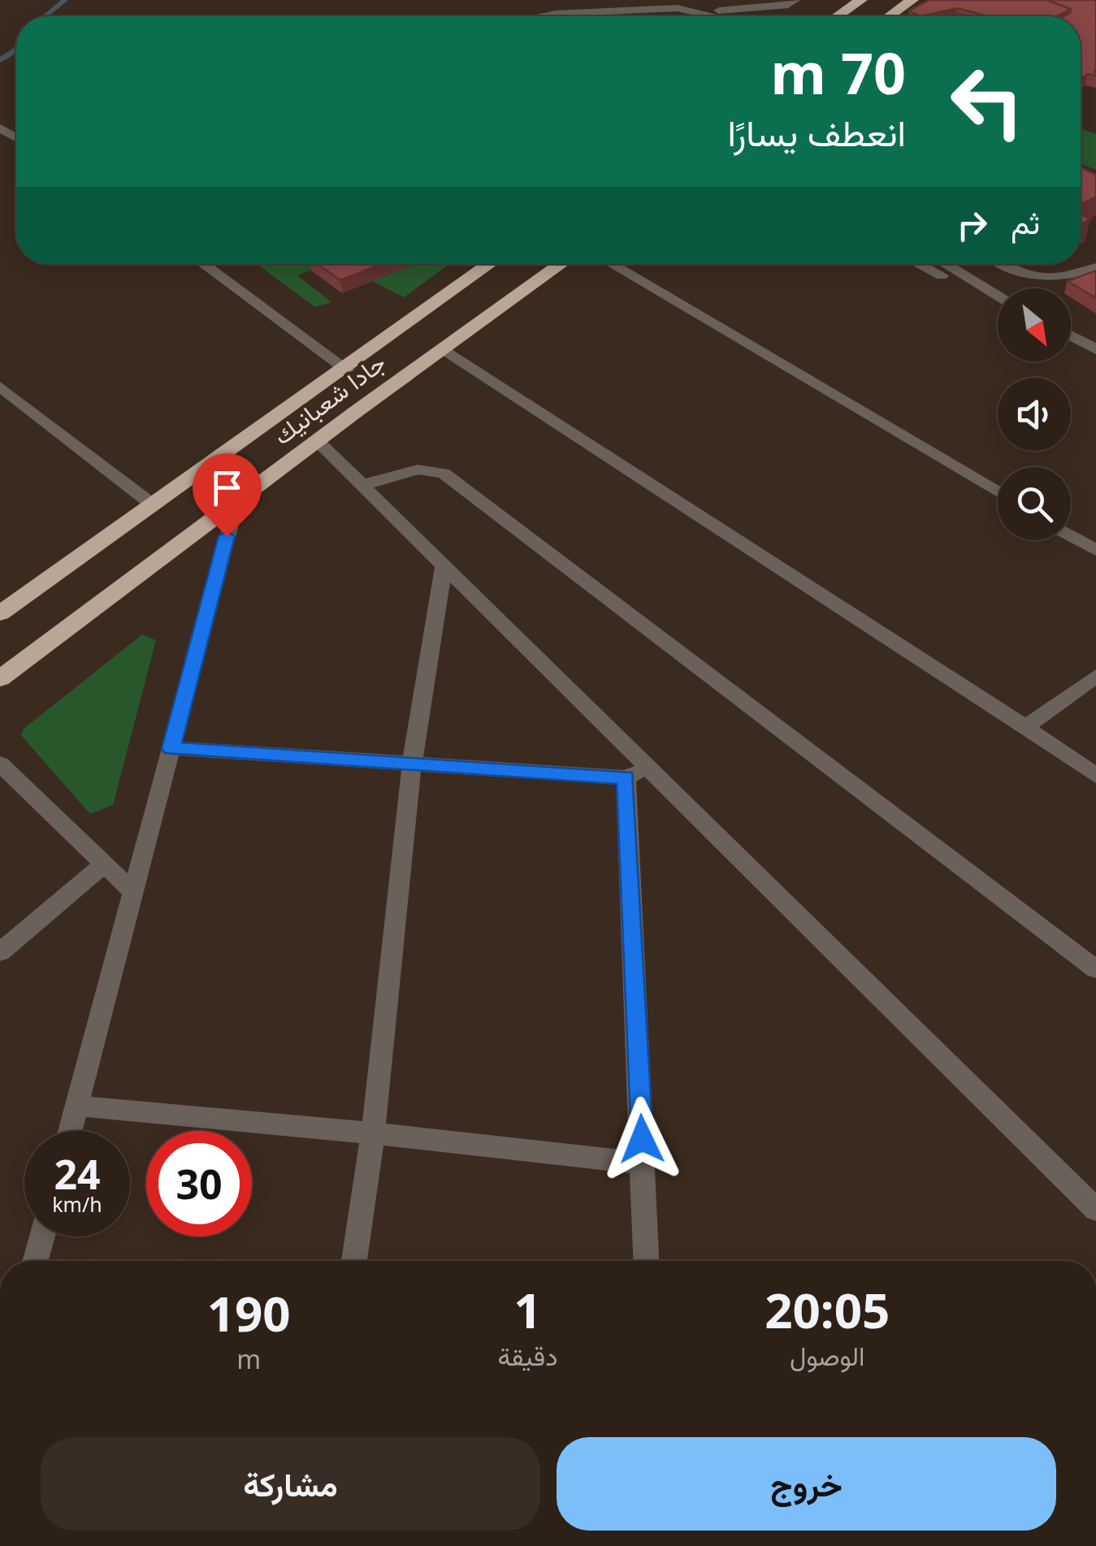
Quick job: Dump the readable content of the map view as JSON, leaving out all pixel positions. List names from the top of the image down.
{
  "streets": {
    "highway": ["جادا شعبانيك"]
  },
  "north": "bottom right",
  "page": {
    "turn": ["70 m", "انعطف يسارًا"],
    "then": "ثم",
    "speed": "24 km/h",
    "limit": "30",
    "eta": [
      "20:05",
      "الوصول",
      "1",
      "دقيقة",
      "190",
      "m"
    ],
    "buttons": ["خروج", "مشاركة"]
  }
}
